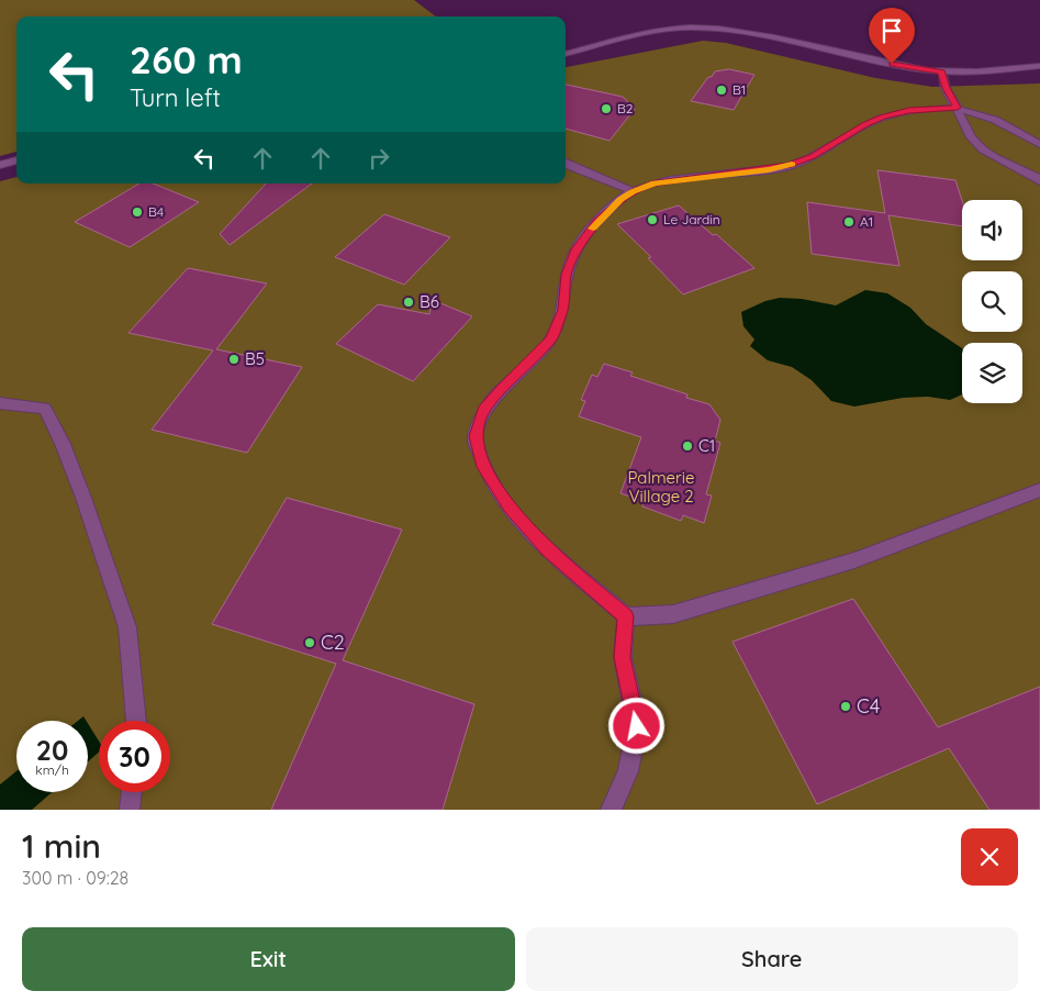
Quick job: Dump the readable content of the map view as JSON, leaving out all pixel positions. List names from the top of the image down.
{
  "parks": ["Palmerie Village 2"],
  "places": [
    "B1",
    "B2",
    "B4",
    "Le Jardin",
    "A1",
    "B6",
    "B5",
    "C1",
    "C2",
    "C4"
  ],
  "page": {
    "turn": ["260 m", "Turn left"],
    "speed": "20 km/h",
    "limit": "30",
    "heading": ["1 min", "300 m · 09:28"],
    "buttons": ["Exit", "Share"]
  }
}
